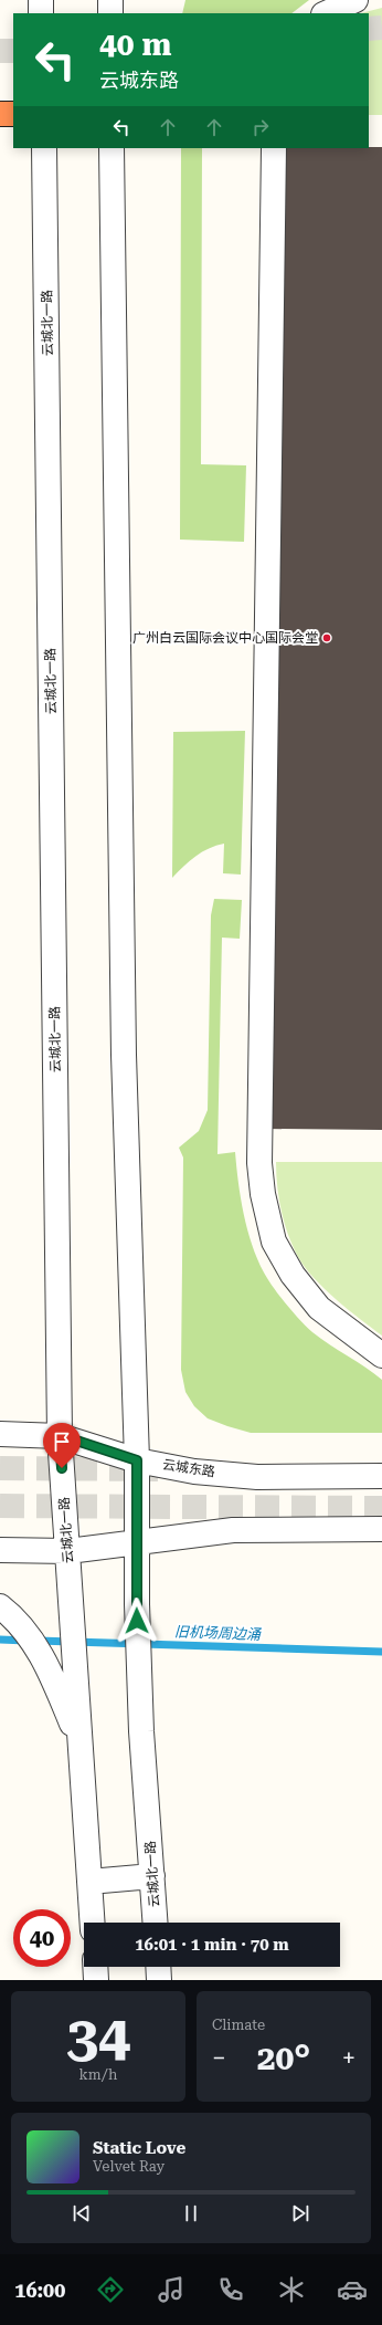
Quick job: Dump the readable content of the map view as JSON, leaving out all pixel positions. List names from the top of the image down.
{
  "streets": {
    "street": ["云城北一路", "云城东路"]
  },
  "crossings": [
    ["云城北一路", "云城东路"]
  ],
  "water": ["旧机场周边涌"],
  "places": ["广州白云国际会议中心国际会堂"],
  "page": {
    "turn": ["40 m", "云城东路"],
    "limit": "40",
    "trip": "16:01 · 1 min · 70 m",
    "tile": [
      ["34", "km/h"],
      "Climate"
    ],
    "heat": ["−", "20°", "+"],
    "song": ["Static Love", "Velvet Ray"],
    "tabs": "16:00"
  }
}
